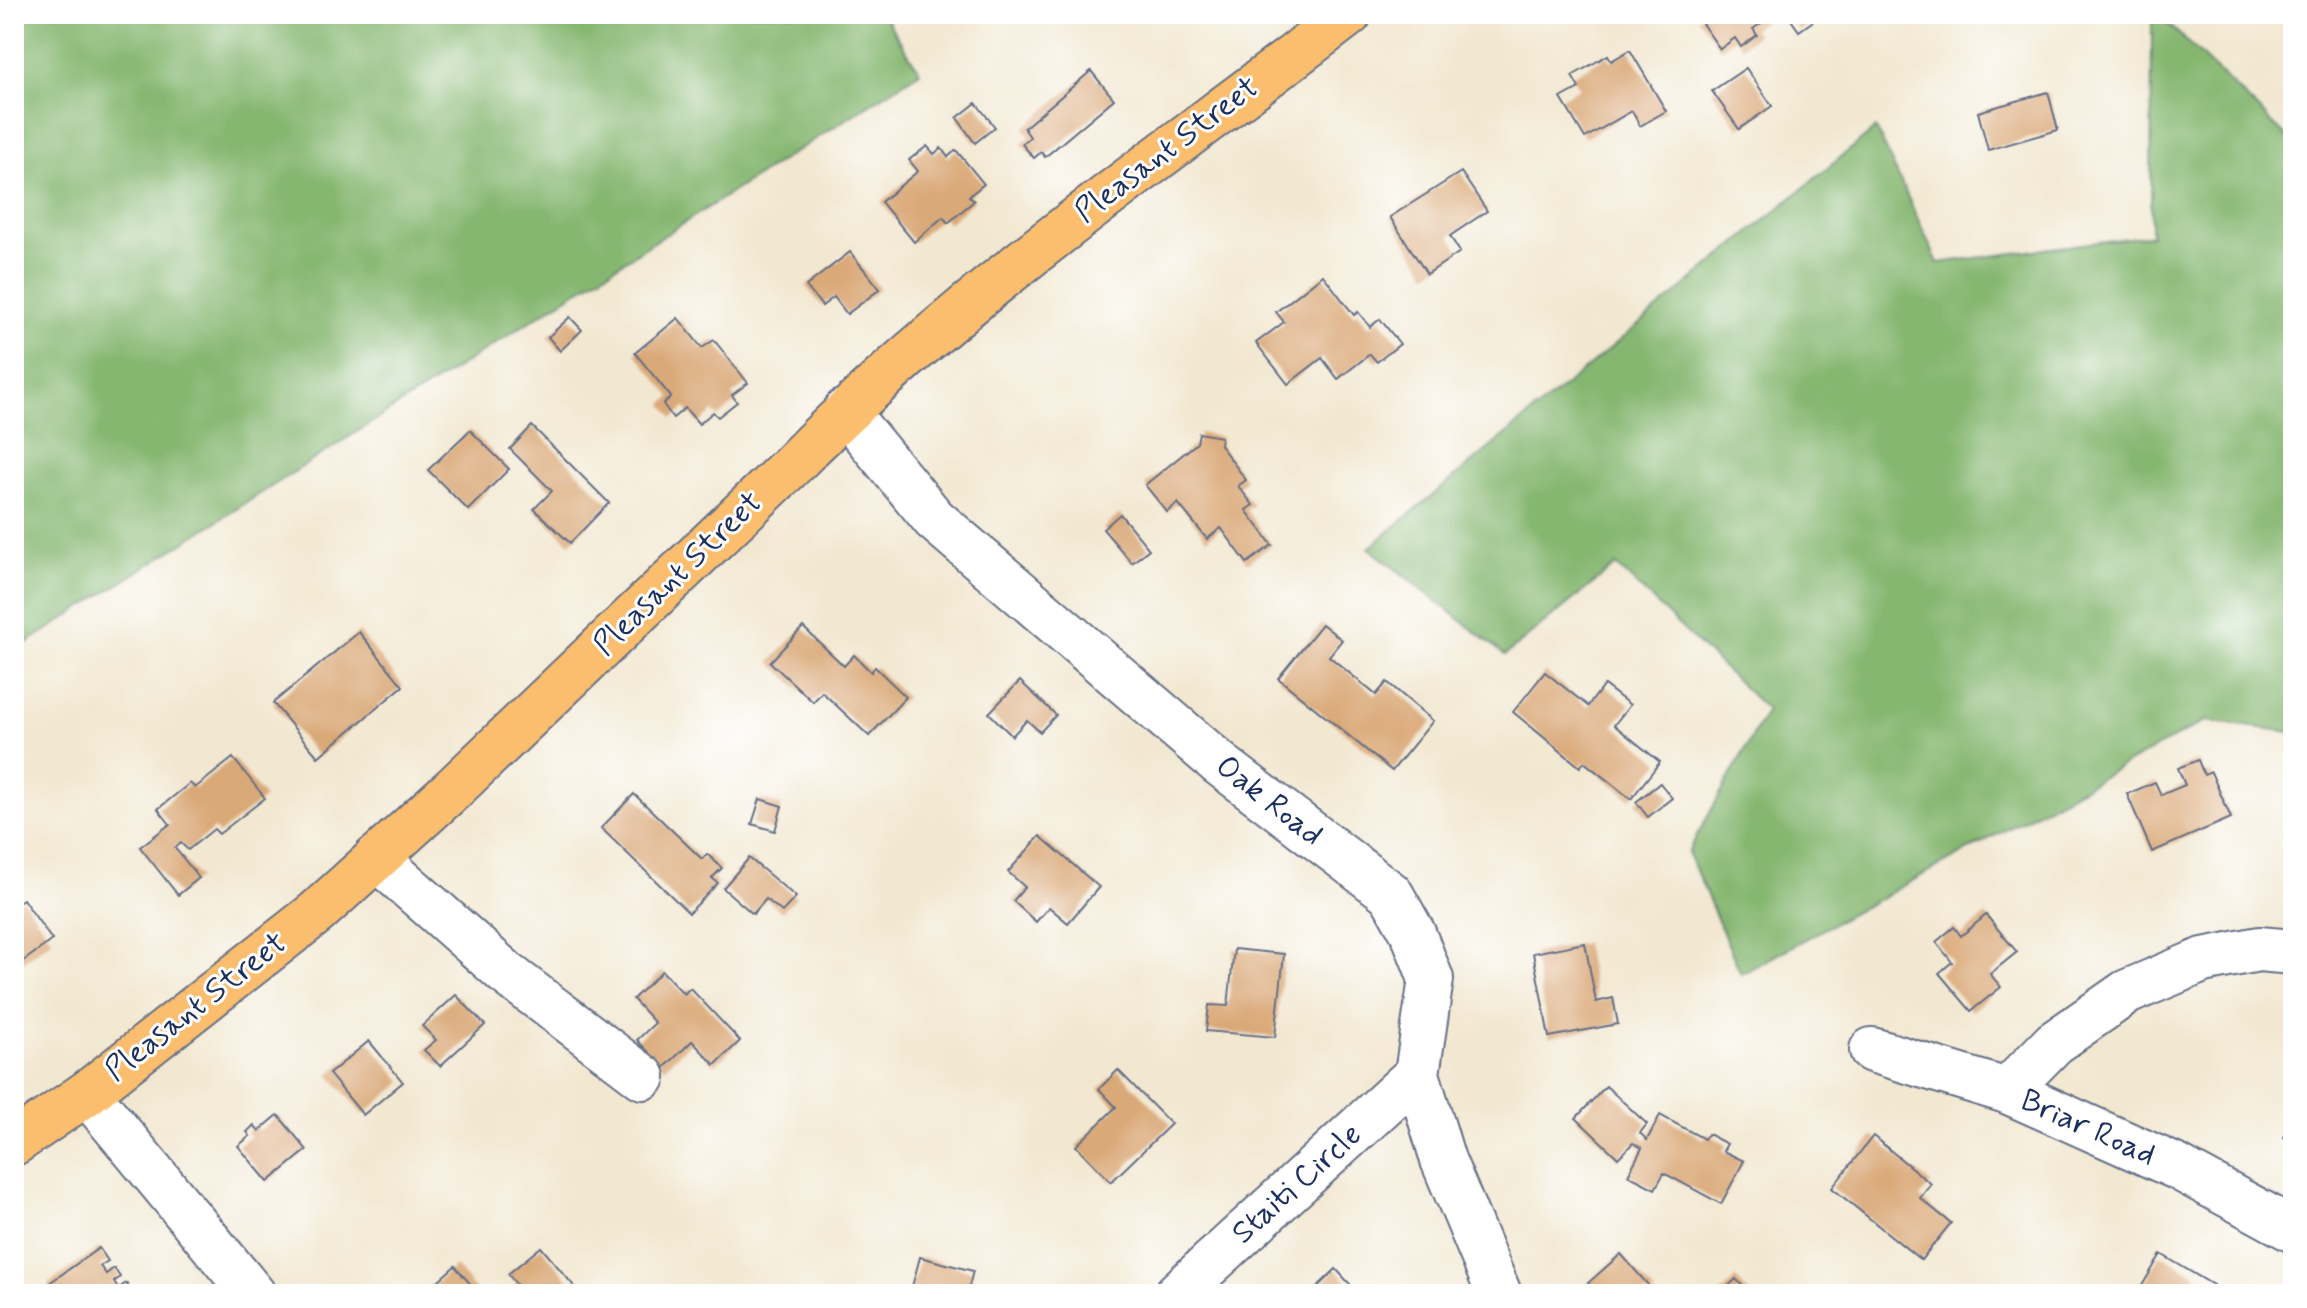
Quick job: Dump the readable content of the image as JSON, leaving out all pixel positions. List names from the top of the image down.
{
  "streets": {
    "main road": ["Pleasant Street"],
    "street": ["Oak Road", "Briar Road", "Staiti Circle"]
  },
  "crossings": [
    ["Pleasant Street", "Oak Road"],
    ["Oak Road", "Staiti Circle"]
  ]
}
